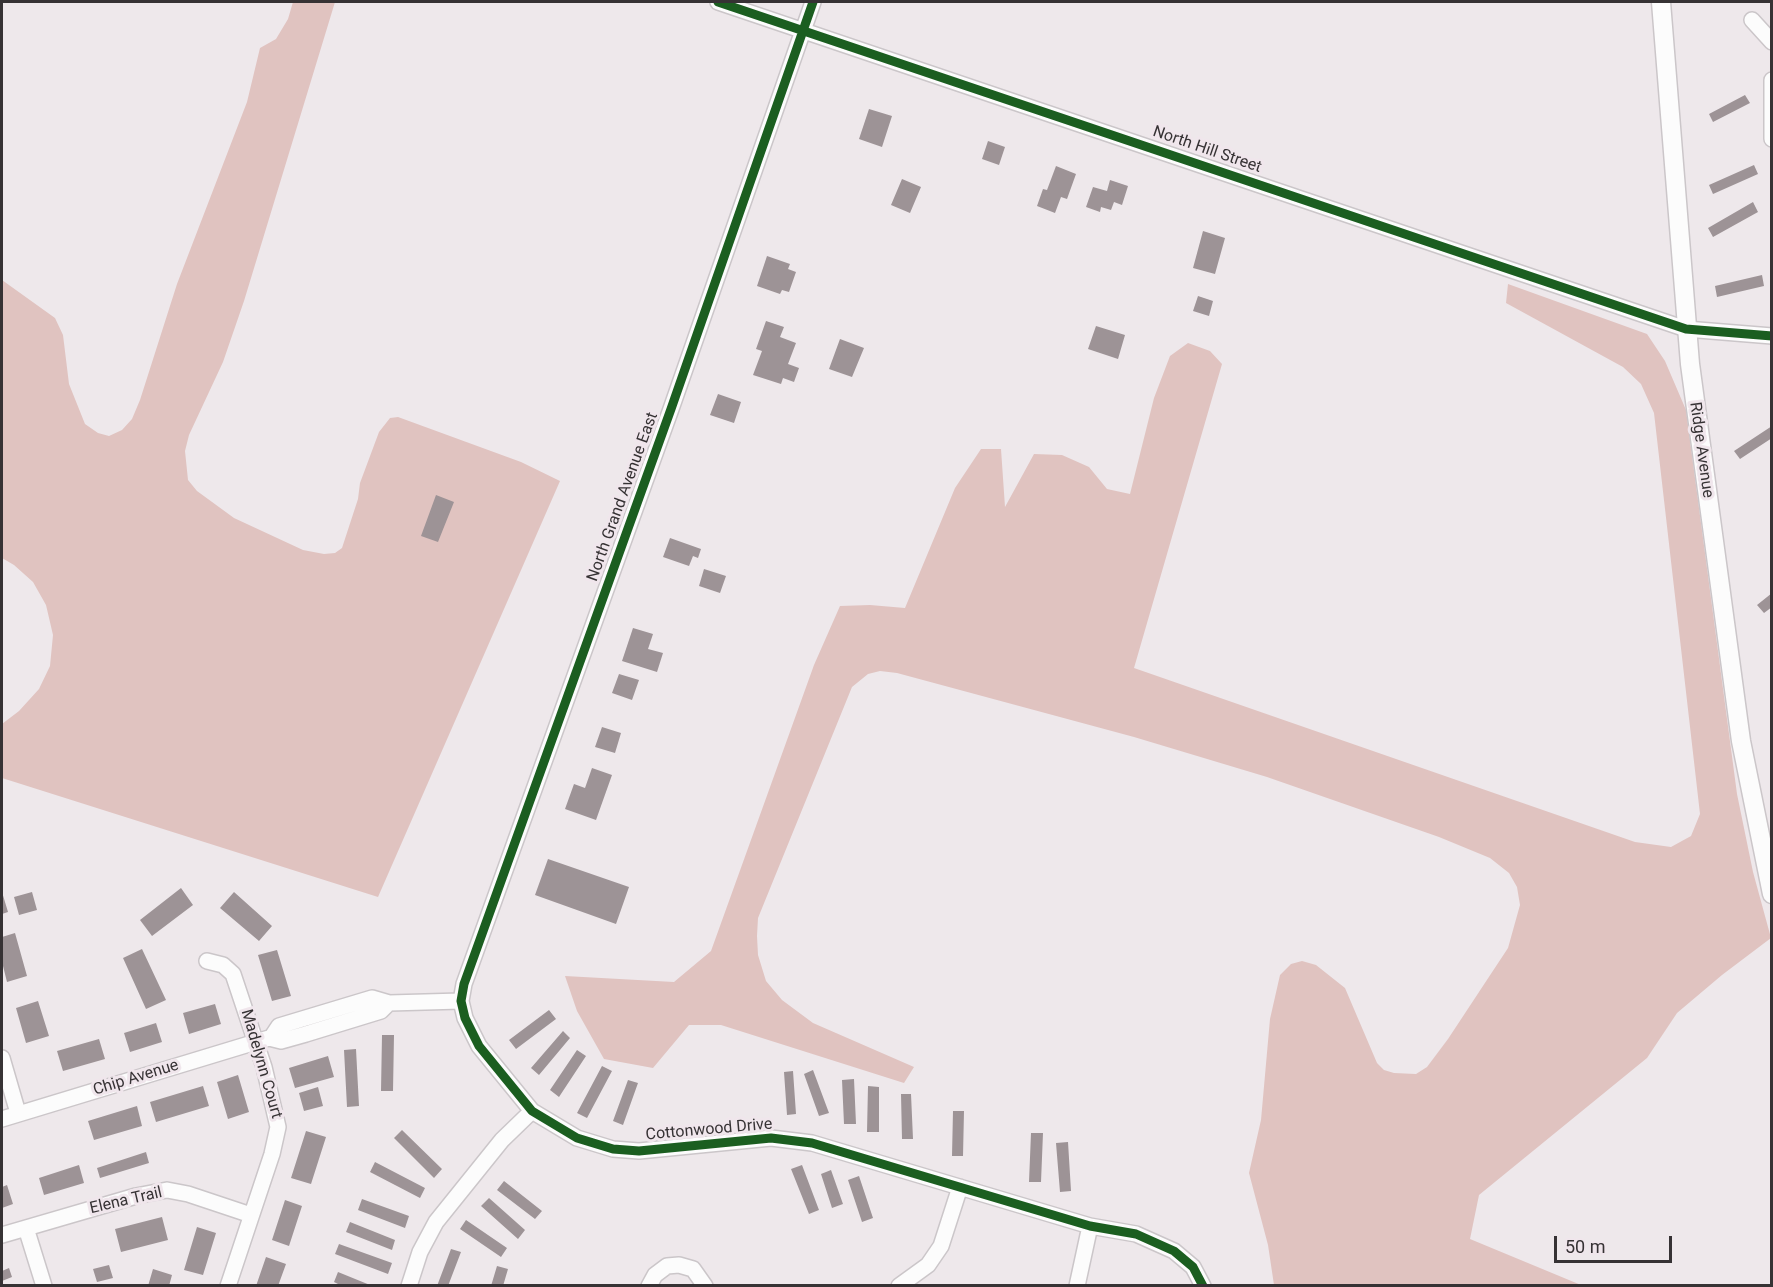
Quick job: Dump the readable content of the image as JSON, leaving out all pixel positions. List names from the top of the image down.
{
  "streets": {
    "street": [
      "North Hill Street",
      "Ridge Avenue",
      "North Grand Avenue East",
      "Madelynn Court",
      "Chip Avenue",
      "Cottonwood Drive",
      "Elena Trail"
    ]
  },
  "crossings": [
    ["North Hill Street", "Ridge Avenue"],
    ["North Hill Street", "North Grand Avenue East"],
    ["North Grand Avenue East", "Chip Avenue"],
    ["North Grand Avenue East", "Cottonwood Drive"],
    ["Madelynn Court", "Chip Avenue"],
    ["Madelynn Court", "Elena Trail"],
    ["Chip Avenue", "Cottonwood Drive"]
  ],
  "scale_bar": "50 m"
}
